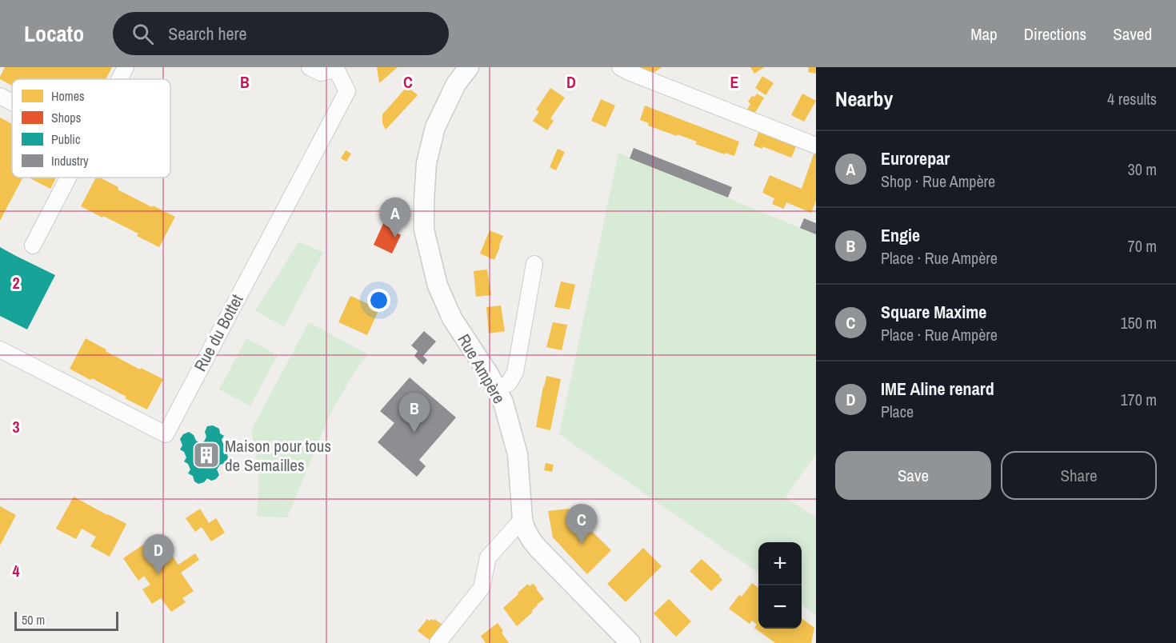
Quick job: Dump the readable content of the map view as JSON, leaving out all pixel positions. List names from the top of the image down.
{
  "streets": {
    "street": ["Rue du Bottet", "Rue Ampère"]
  },
  "places": {
    "building": ["Maison pour tous de Semailles"]
  },
  "legend": [
    "Homes",
    "Shops",
    "Public",
    "Industry"
  ],
  "scale_bar": "50 m",
  "page": {
    "header": "Locato",
    "search": "Search here",
    "nav": ["Map", "Directions", "Saved"],
    "heading": ["Nearby", "4 results"],
    "list": [
      {
        "mark": "A",
        "name": "Eurorepar",
        "note": "Shop · Rue Ampère",
        "value": "30 m"
      },
      {
        "mark": "B",
        "name": "Engie",
        "note": "Place · Rue Ampère",
        "value": "70 m"
      },
      {
        "mark": "C",
        "name": "Square Maxime",
        "note": "Place · Rue Ampère",
        "value": "150 m"
      },
      {
        "mark": "D",
        "name": "IME Aline renard",
        "note": "Place",
        "value": "170 m"
      }
    ],
    "pins": [
      "A",
      "B",
      "C",
      "D"
    ],
    "buttons": ["Save", "Share"],
    "map_buttons": ["+", "−"],
    "scale": "50 m"
  },
  "grid": {
    "columns": [
      "B",
      "C",
      "D",
      "E"
    ],
    "rows": ["2", "3", "4"]
  }
}
